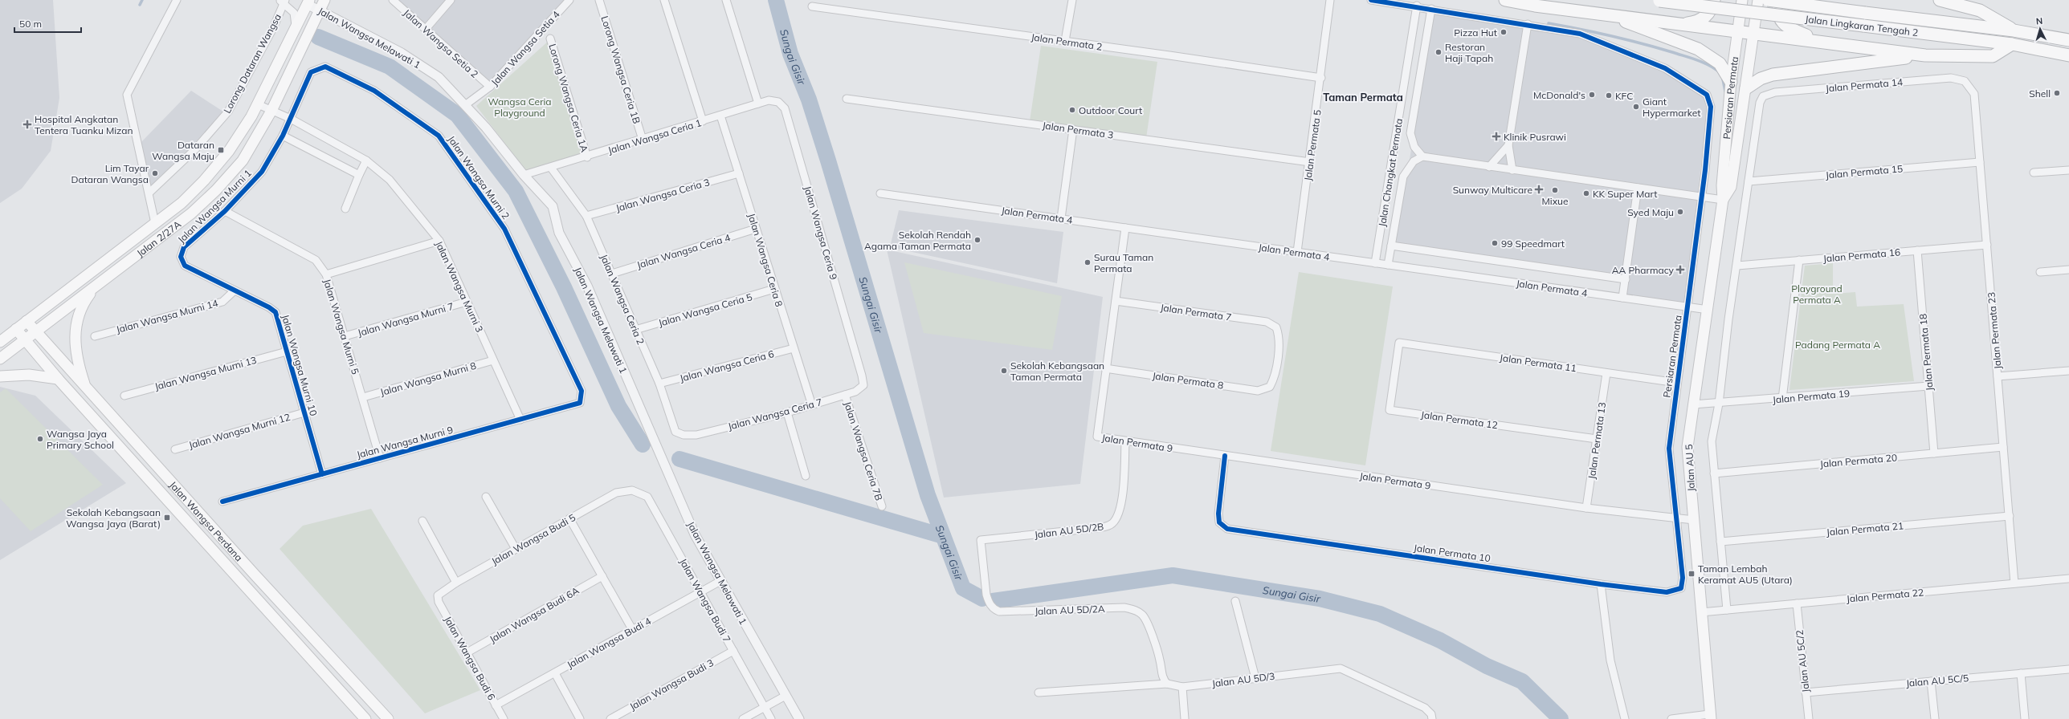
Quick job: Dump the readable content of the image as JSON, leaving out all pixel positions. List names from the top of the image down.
{
  "streets": {
    "highway": ["Jalan Lingkaran Tengah 2"],
    "main road": [
      "Persiaran Permata",
      "Jalan 2/27A",
      "Jalan AU 5",
      "Jalan Wangsa Perdana"
    ],
    "street": [
      "Jalan Wangsa Melawati 1",
      "Jalan Permata 2",
      "Jalan Wangsa Setia 2",
      "Jalan Wangsa Setia 4",
      "Lorong Dataran Wangsa",
      "Lorong Wangsa Ceria 1B",
      "Jalan Permata 14",
      "Lorong Wangsa Ceria 1A",
      "Jalan Permata 3",
      "Jalan Wangsa Ceria 1",
      "Jalan Permata 5",
      "Jalan Permata 15",
      "Jalan Changkat Permata",
      "Jalan Wangsa Murni 2",
      "Jalan Wangsa Ceria 3",
      "Jalan Wangsa Murni 1",
      "Jalan Permata 4",
      "Jalan Wangsa Ceria 9",
      "Jalan Wangsa Ceria 4",
      "Jalan Permata 16",
      "Jalan Wangsa Ceria 8",
      "Jalan Wangsa Murni 3",
      "Jalan Wangsa Ceria 2",
      "Jalan Wangsa Ceria 5",
      "Jalan Permata 7",
      "Jalan Wangsa Murni 14",
      "Jalan Wangsa Murni 7",
      "Jalan Wangsa Murni 5",
      "Jalan Permata 23",
      "Jalan Permata 18",
      "Jalan Permata 11",
      "Jalan Wangsa Murni 10",
      "Jalan Wangsa Ceria 6",
      "Jalan Wangsa Murni 13",
      "Jalan Wangsa Murni 8",
      "Jalan Permata 8",
      "Jalan Permata 19",
      "Jalan Wangsa Ceria 7",
      "Jalan Permata 12",
      "Jalan Wangsa Murni 12",
      "Jalan Permata 13",
      "Jalan Wangsa Murni 9",
      "Jalan Permata 9",
      "Jalan Wangsa Ceria 7B",
      "Jalan Permata 20",
      "Jalan Permata 21",
      "Jalan AU 5D/2B",
      "Jalan Wangsa Budi 5",
      "Jalan Permata 10",
      "Jalan Permata 22",
      "Jalan Wangsa Budi 7",
      "Jalan AU 5D/2A",
      "Jalan Wangsa Budi 6A",
      "Jalan Wangsa Budi 4",
      "Jalan Wangsa Budi 6",
      "Jalan AU 5C/2",
      "Jalan AU 5D/3",
      "Jalan AU 5C/5",
      "Jalan Wangsa Budi 3"
    ]
  },
  "crossings": [
    ["Jalan Wangsa Melawati 1", "Jalan Wangsa Setia 4"],
    ["Jalan Wangsa Melawati 1", "Jalan Wangsa Ceria 1"],
    ["Jalan Wangsa Melawati 1", "Jalan 2/27A"],
    ["Jalan Wangsa Melawati 1", "Jalan Wangsa Budi 4"],
    ["Jalan Permata 2", "Jalan Permata 5"],
    ["Jalan Wangsa Setia 2", "Jalan Wangsa Setia 4"],
    ["Lorong Wangsa Ceria 1B", "Jalan Wangsa Ceria 1"],
    ["Jalan Permata 14", "Jalan Permata 15"],
    ["Jalan Permata 14", "Jalan Permata 23"],
    ["Lorong Wangsa Ceria 1A", "Jalan Wangsa Ceria 1"],
    ["Persiaran Permata", "Jalan Changkat Permata"],
    ["Persiaran Permata", "Jalan Permata 4"],
    ["Persiaran Permata", "Jalan Permata 11"],
    ["Persiaran Permata", "Jalan Permata 9"],
    ["Persiaran Permata", "Jalan AU 5"],
    ["Persiaran Permata", "Jalan Permata 10"],
    ["Jalan Permata 3", "Jalan Permata 5"],
    ["Jalan Wangsa Ceria 1", "Jalan Wangsa Ceria 9"],
    ["Jalan Wangsa Ceria 1", "Jalan Wangsa Ceria 8"],
    ["Jalan Wangsa Ceria 1", "Jalan Wangsa Ceria 2"],
    ["Jalan Permata 5", "Jalan Permata 4"],
    ["Jalan Permata 15", "Jalan Permata 23"],
    ["Jalan Changkat Permata", "Jalan Permata 4"],
    ["Jalan Wangsa Murni 2", "Jalan Wangsa Murni 1"],
    ["Jalan Wangsa Murni 2", "Jalan Wangsa Murni 3"],
    ["Jalan Wangsa Murni 2", "Jalan Wangsa Murni 9"],
    ["Jalan Wangsa Ceria 3", "Jalan Wangsa Ceria 8"],
    ["Jalan Wangsa Ceria 3", "Jalan Wangsa Ceria 2"],
    ["Jalan Wangsa Murni 1", "Jalan Wangsa Murni 3"],
    ["Jalan Wangsa Murni 1", "Jalan Wangsa Murni 5"],
    ["Jalan Wangsa Murni 1", "Jalan Wangsa Murni 10"],
    ["Jalan Permata 4", "Jalan AU 5"],
    ["Jalan Wangsa Ceria 9", "Jalan Wangsa Ceria 7"],
    ["Jalan 2/27A", "Jalan Wangsa Murni 3"],
    ["Jalan 2/27A", "Jalan Wangsa Perdana"],
    ["Jalan Wangsa Ceria 4", "Jalan Wangsa Ceria 8"],
    ["Jalan Wangsa Ceria 4", "Jalan Wangsa Ceria 2"],
    ["Jalan Permata 16", "Jalan Permata 23"],
    ["Jalan Permata 16", "Jalan Permata 18"],
    ["Jalan Wangsa Ceria 8", "Jalan Wangsa Ceria 5"],
    ["Jalan Wangsa Ceria 8", "Jalan Wangsa Ceria 6"],
    ["Jalan Wangsa Ceria 8", "Jalan Wangsa Ceria 7"],
    ["Jalan Wangsa Murni 3", "Jalan Wangsa Murni 7"],
    ["Jalan Wangsa Murni 3", "Jalan Wangsa Murni 8"],
    ["Jalan Wangsa Murni 3", "Jalan Wangsa Murni 9"],
    ["Jalan Wangsa Ceria 2", "Jalan Wangsa Ceria 5"],
    ["Jalan Wangsa Ceria 2", "Jalan Wangsa Ceria 6"],
    ["Jalan Wangsa Ceria 2", "Jalan Wangsa Ceria 7"],
    ["Jalan Permata 7", "Jalan Permata 8"],
    ["Jalan Wangsa Murni 14", "Jalan Wangsa Murni 10"],
    ["Jalan Wangsa Murni 7", "Jalan Wangsa Murni 5"],
    ["Jalan Wangsa Murni 5", "Jalan Wangsa Murni 8"],
    ["Jalan Wangsa Murni 5", "Jalan Wangsa Murni 9"],
    ["Jalan Permata 23", "Jalan Permata 20"],
    ["Jalan Permata 23", "Jalan Permata 21"],
    ["Jalan Permata 23", "Jalan Permata 22"],
    ["Jalan Permata 18", "Jalan Permata 19"],
    ["Jalan Permata 18", "Jalan Permata 20"],
    ["Jalan Permata 11", "Jalan Permata 12"],
    ["Jalan Permata 11", "Jalan Permata 13"],
    ["Jalan Wangsa Murni 10", "Jalan Wangsa Murni 13"],
    ["Jalan Wangsa Murni 10", "Jalan Wangsa Murni 12"],
    ["Jalan Wangsa Murni 10", "Jalan Wangsa Murni 9"],
    ["Jalan Permata 8", "Jalan Permata 9"],
    ["Jalan Permata 19", "Jalan AU 5"],
    ["Jalan Wangsa Ceria 7", "Jalan Wangsa Ceria 7B"],
    ["Jalan Permata 12", "Jalan Permata 13"],
    ["Jalan Permata 13", "Jalan Permata 9"],
    ["Jalan Permata 9", "Jalan AU 5"],
    ["Jalan Permata 9", "Jalan AU 5D/2B"],
    ["Jalan Permata 9", "Jalan Permata 10"],
    ["Jalan AU 5", "Jalan Permata 22"],
    ["Jalan AU 5D/2B", "Jalan AU 5D/2A"],
    ["Jalan Wangsa Budi 5", "Jalan Wangsa Budi 7"],
    ["Jalan Wangsa Budi 5", "Jalan Wangsa Budi 6"],
    ["Jalan Permata 22", "Jalan AU 5C/2"],
    ["Jalan Wangsa Budi 7", "Jalan Wangsa Budi 4"],
    ["Jalan Wangsa Budi 7", "Jalan Wangsa Budi 3"],
    ["Jalan AU 5D/2A", "Jalan AU 5D/3"],
    ["Jalan Wangsa Budi 6A", "Jalan Wangsa Budi 6"],
    ["Jalan Wangsa Budi 4", "Jalan Wangsa Budi 6"],
    ["Jalan AU 5C/2", "Jalan AU 5C/5"]
  ],
  "districts": ["Taman Permata"],
  "water": ["Sungai Gisir"],
  "parks": ["Wangsa Ceria Playground", "Playground Permata A", "Padang Permata A"],
  "places": {
    "other": [
      "Pizza Hut",
      "Restoran Haji Tapah",
      "Shell",
      "McDonald's",
      "KFC",
      "Giant Hypermarket",
      "Outdoor Court",
      "Lim Tayar Dataran Wangsa",
      "Mixue",
      "KK Super Mart",
      "Syed Maju",
      "Sekolah Rendah Agama Taman Permata",
      "99 Speedmart",
      "Surau Taman Permata",
      "Sekolah Kebangsaan Taman Permata",
      "Wangsa Jaya Primary School"
    ],
    "health": [
      "Hospital Angkatan Tentera Tuanku Mizan",
      "Klinik Pusrawi",
      "Sunway Multicare",
      "AA Pharmacy"
    ],
    "transit": ["Dataran Wangsa Maju", "Sekolah Kebangsaan Wangsa Jaya (Barat)", "Taman Lembah Keramat AU5 (Utara)"]
  },
  "scale_bar": "50 m",
  "north": "top"
}
